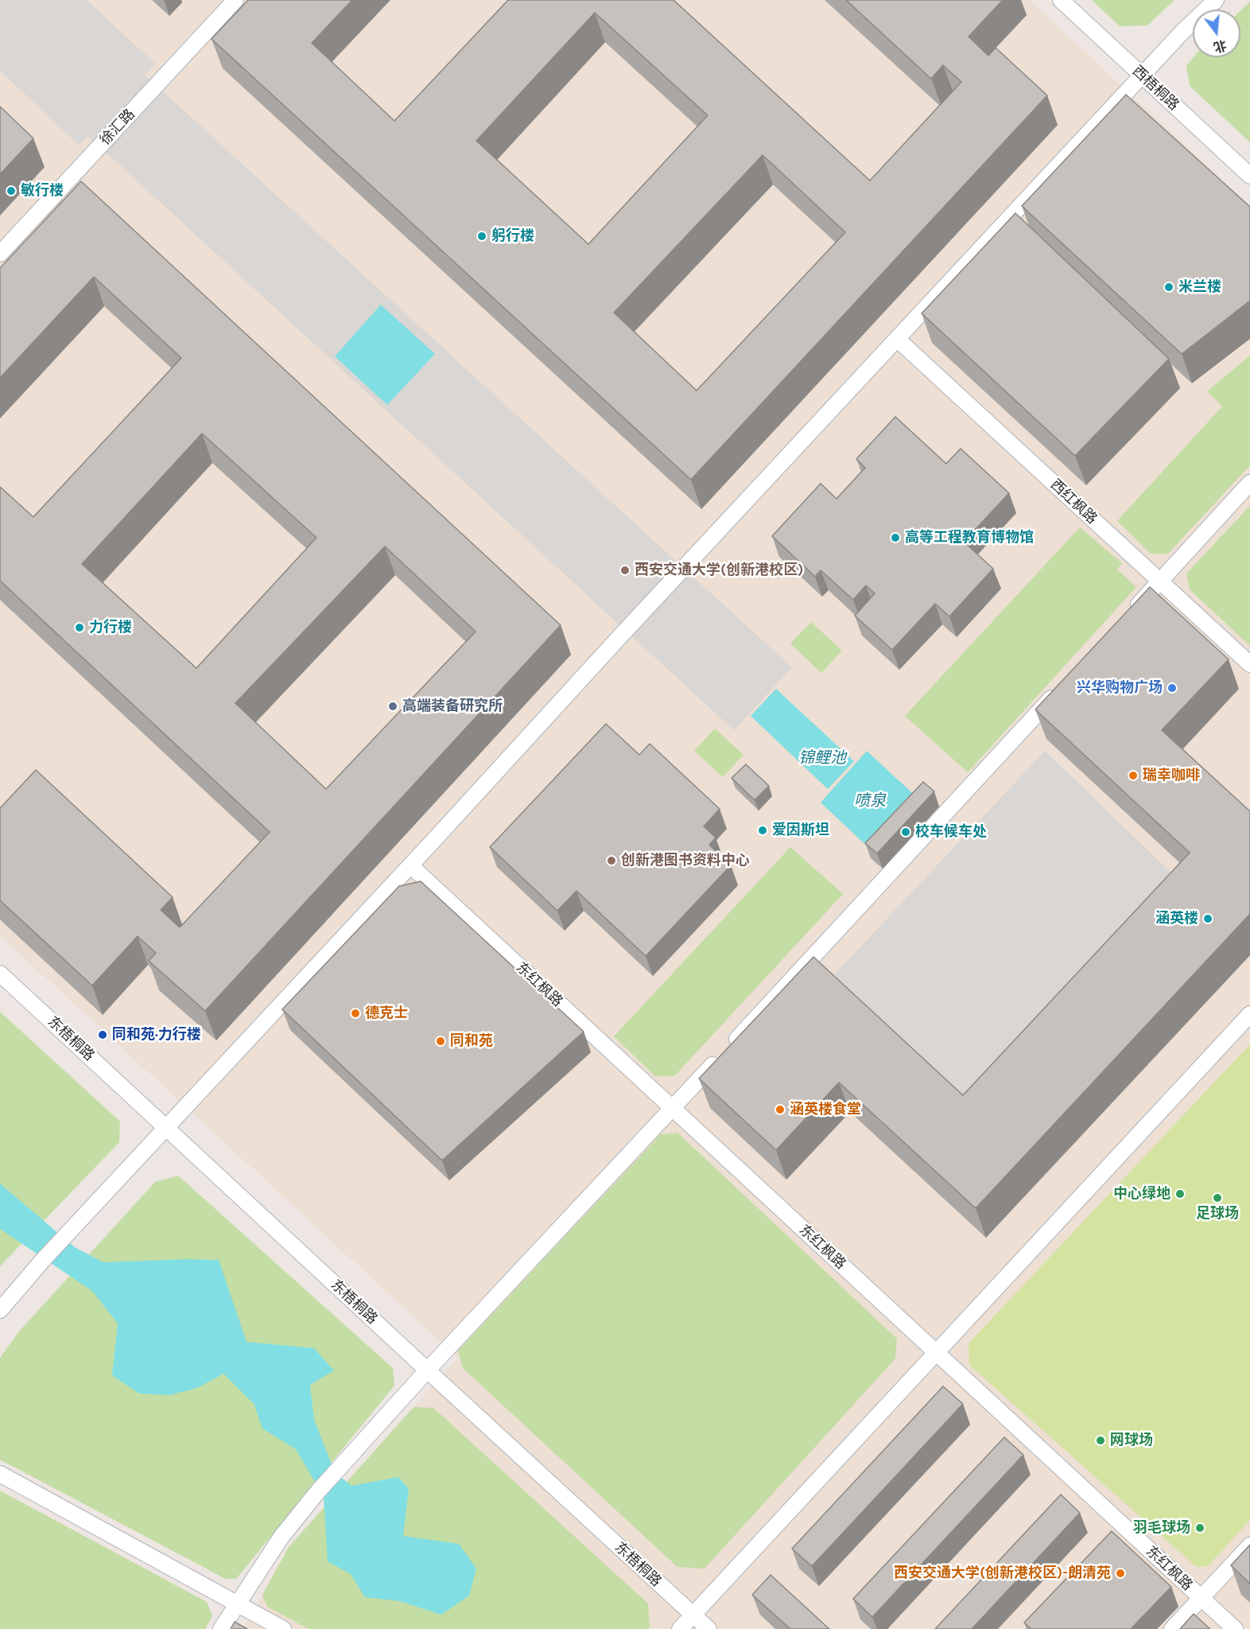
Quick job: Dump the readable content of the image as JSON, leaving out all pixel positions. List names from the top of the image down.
{
  "streets": {
    "street": [
      "西梧桐路",
      "徐汇路",
      "西红枫路",
      "东红枫路",
      "东梧桐路"
    ]
  },
  "water": ["锦鲤池", "喷泉"],
  "places": [
    "敏行楼",
    "躬行楼",
    "米兰楼",
    "高等工程教育博物馆",
    "西安交通大学(创新港校区)",
    "力行楼",
    "兴华购物广场",
    "高端装备研究所",
    "瑞幸咖啡",
    "爱因斯坦",
    "校车候车处",
    "创新港图书资料中心",
    "涵英楼",
    "德克士",
    "同和苑·力行楼",
    "同和苑",
    "涵英楼食堂",
    "中心绿地",
    "足球场",
    "网球场",
    "羽毛球场",
    "西安交通大学(创新港校区)-朗清苑"
  ],
  "north": "bottom"
}
